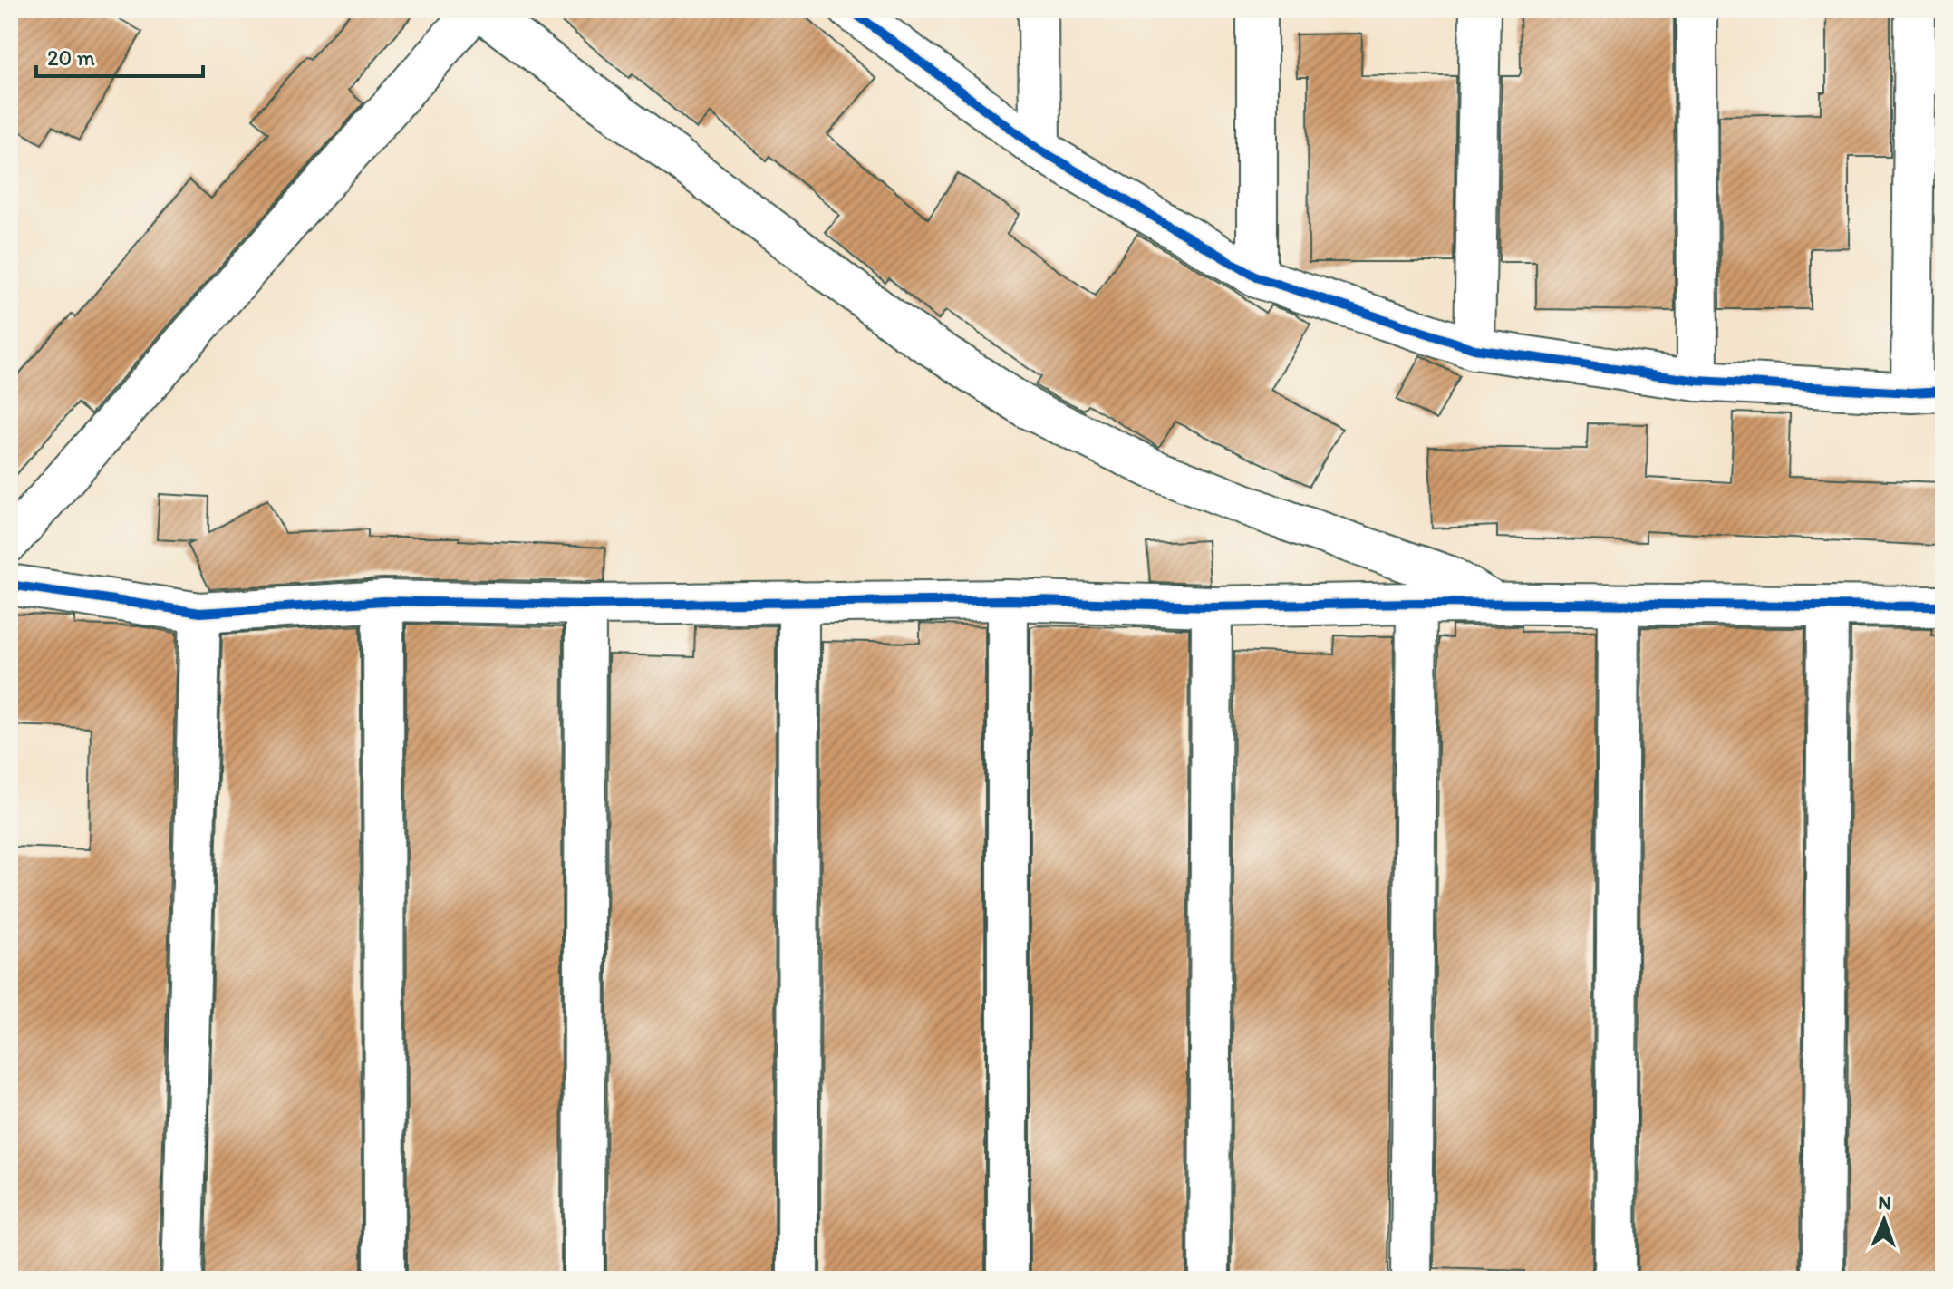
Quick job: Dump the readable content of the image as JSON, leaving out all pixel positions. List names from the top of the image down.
{
  "scale_bar": "20 m",
  "north": "top"
}
